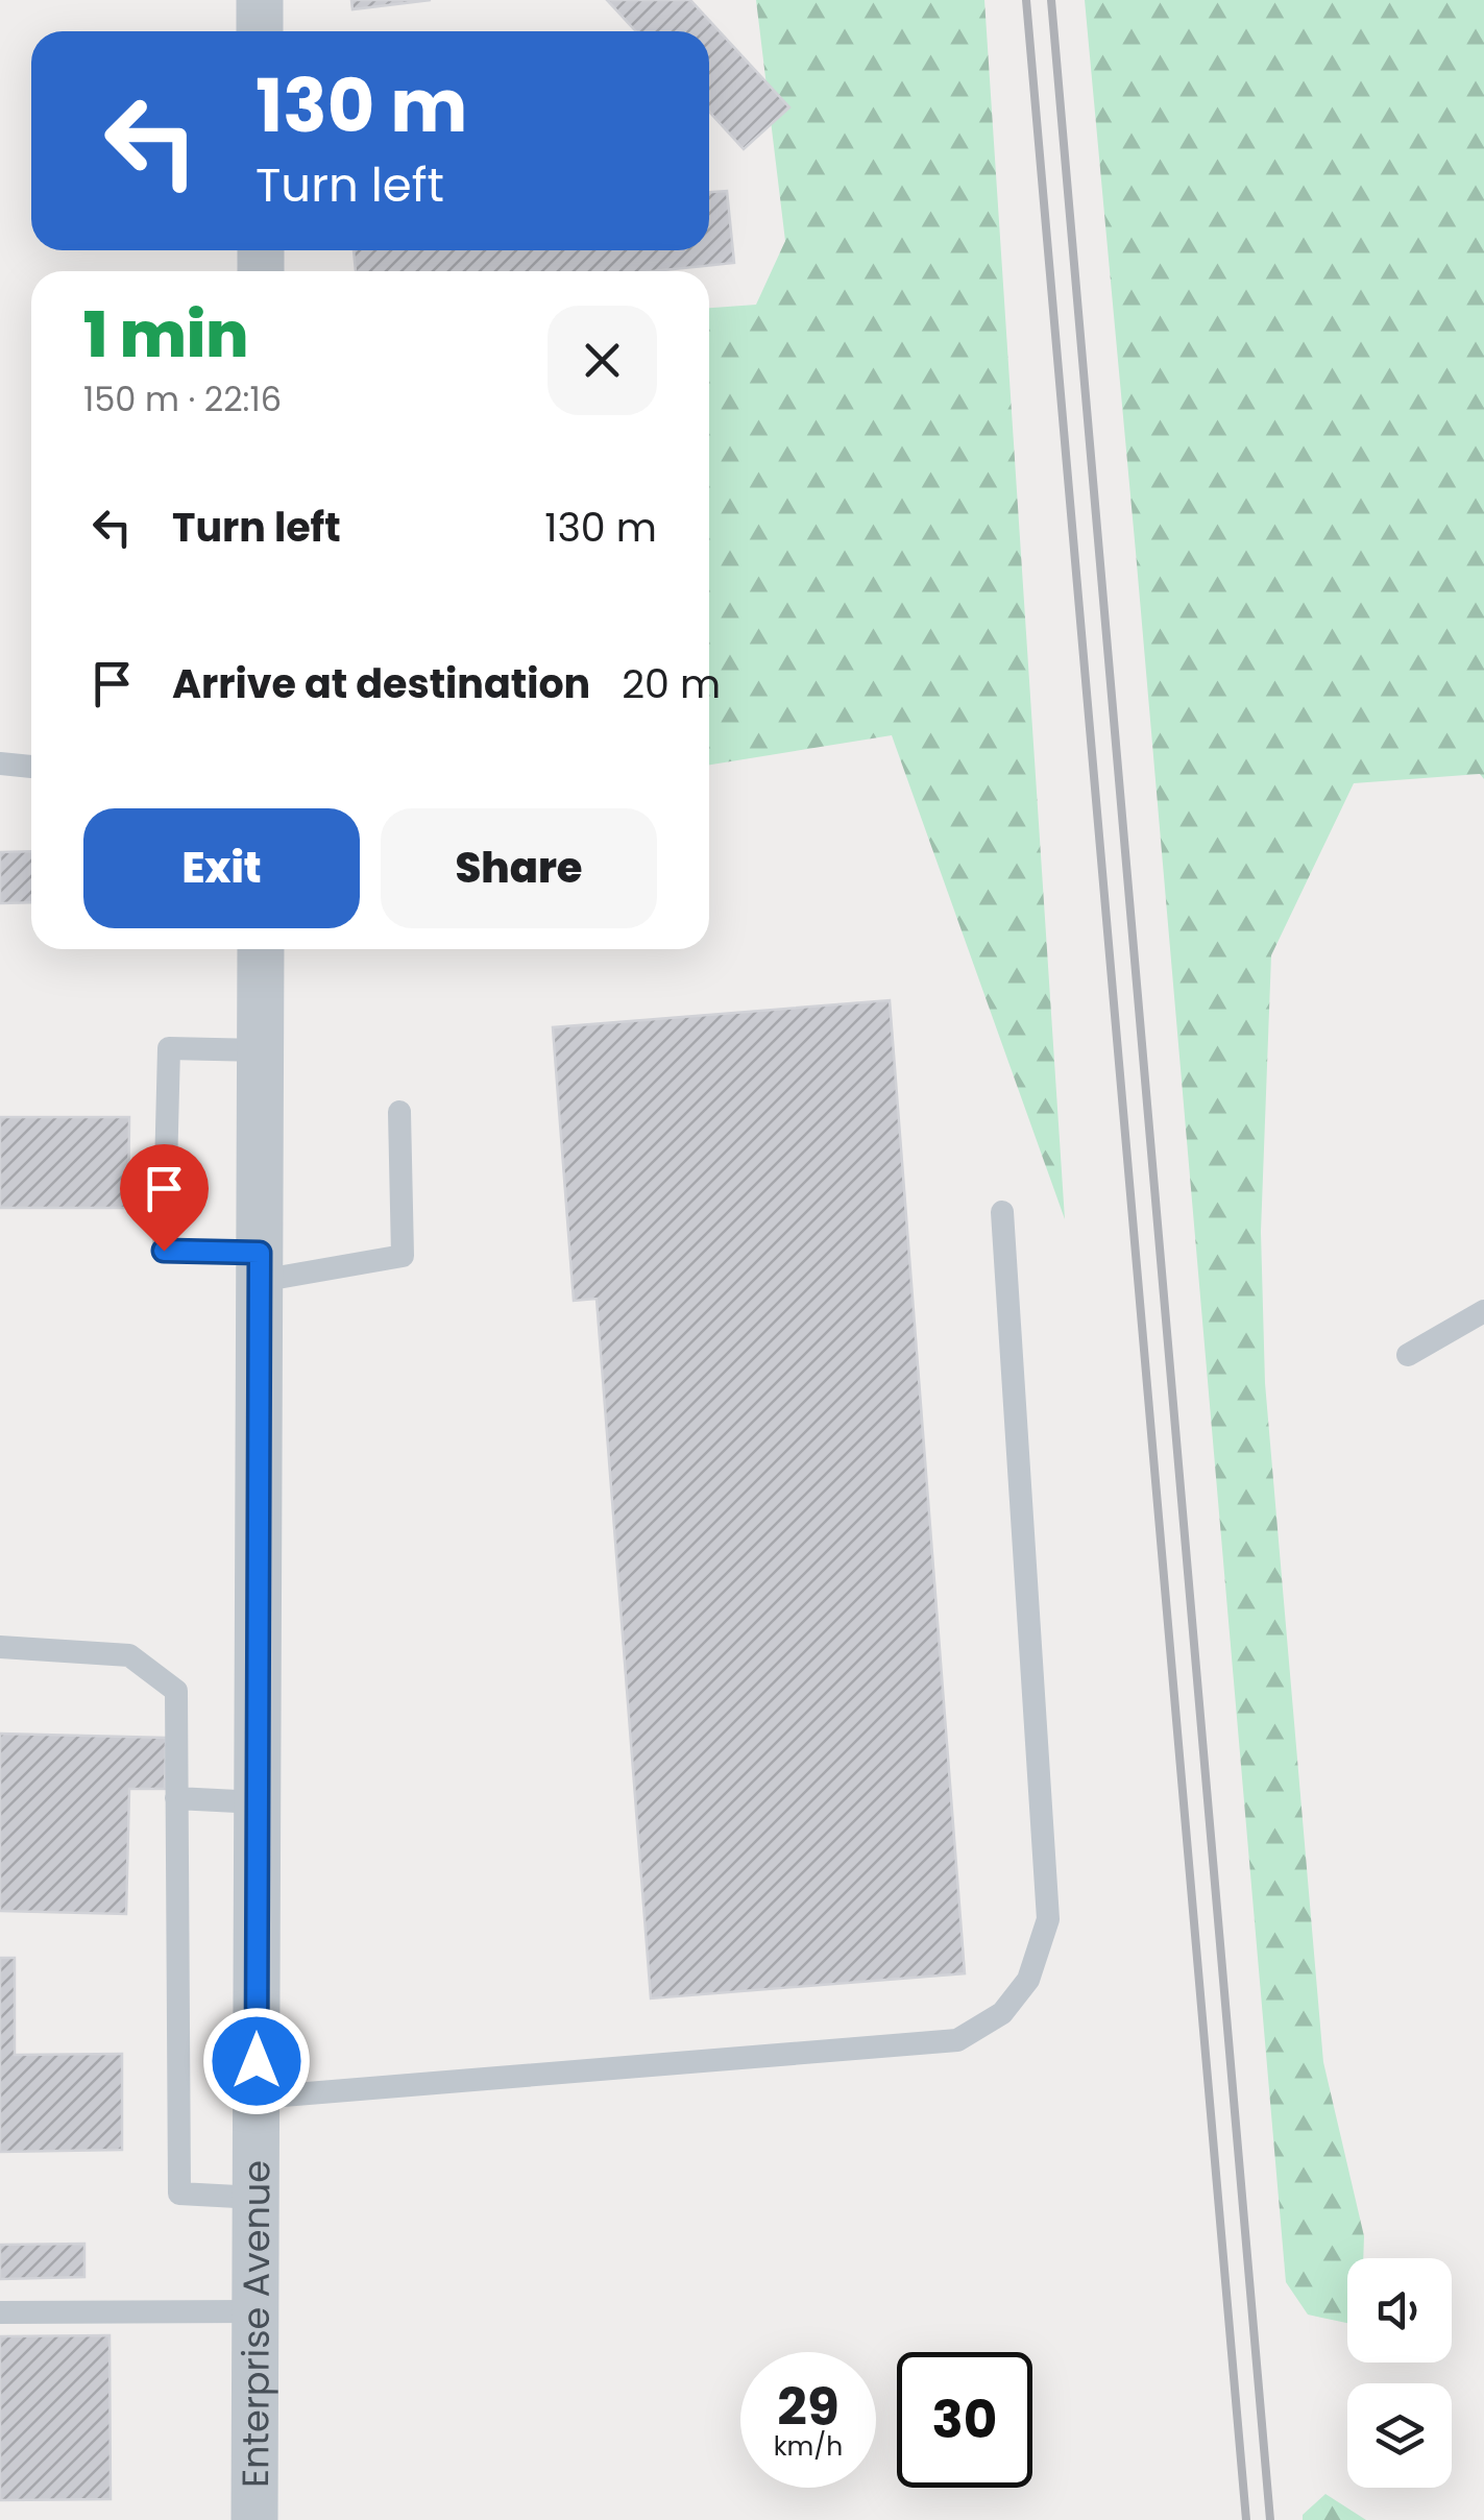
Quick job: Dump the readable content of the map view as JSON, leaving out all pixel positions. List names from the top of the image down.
{
  "streets": {
    "street": ["Enterprise Avenue"]
  },
  "page": {
    "turn": ["130 m", "Turn left"],
    "heading": ["1 min", "150 m · 22:16"],
    "list": [
      {
        "name": "Turn left",
        "value": "130 m"
      },
      {
        "name": "Arrive at destination",
        "value": "20 m"
      }
    ],
    "buttons": ["Exit", "Share"],
    "speed": "29 km/h",
    "limit": "30"
  }
}
